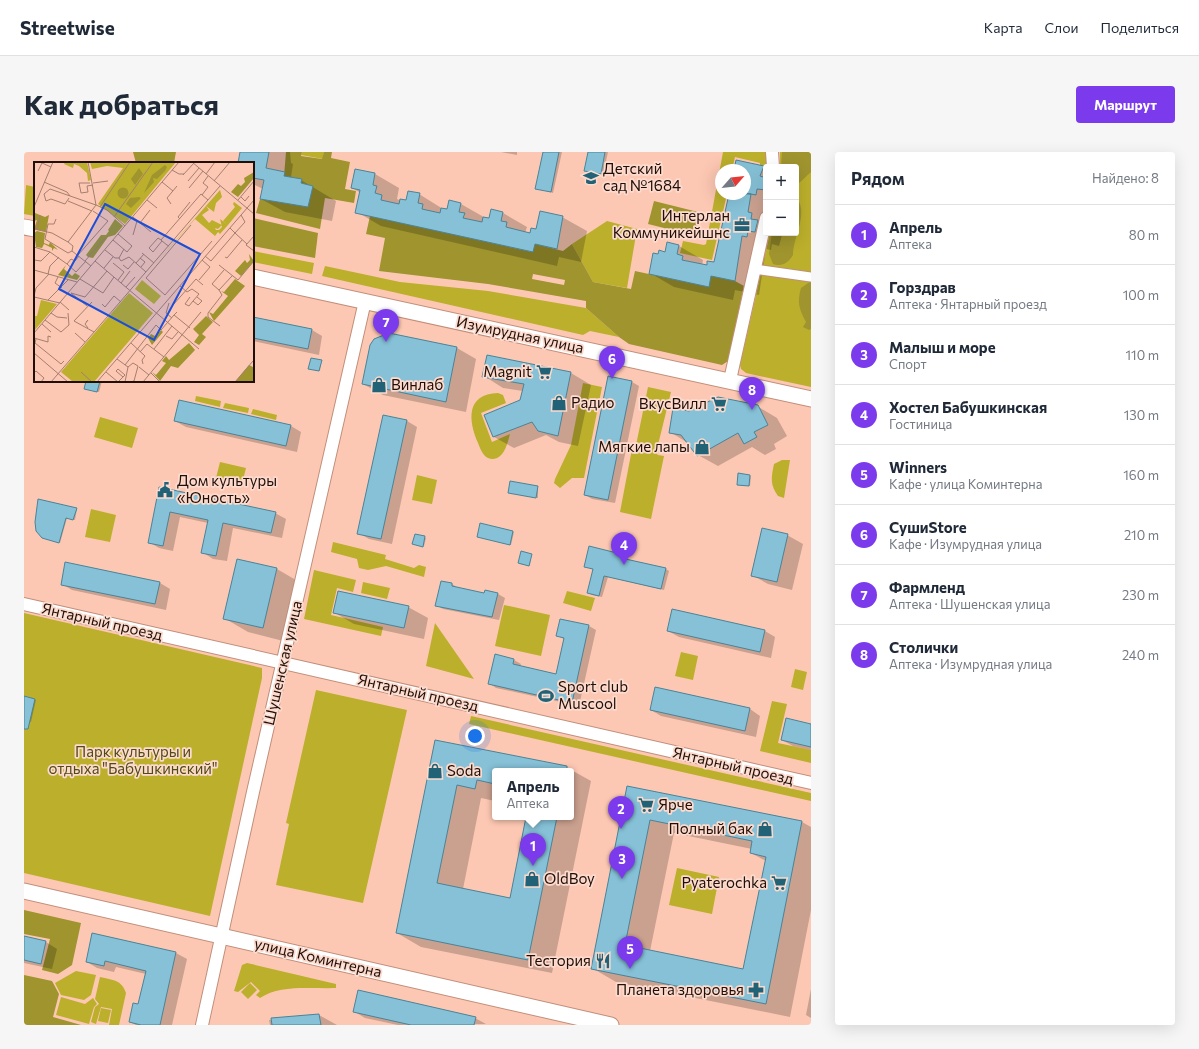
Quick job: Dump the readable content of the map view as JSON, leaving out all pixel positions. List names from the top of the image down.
{
  "streets": {
    "street": [
      "Изумрудная улица",
      "Янтарный проезд",
      "Шушенская улица",
      "улица Коминтерна"
    ]
  },
  "crossings": [
    ["Изумрудная улица", "Шушенская улица"],
    ["Янтарный проезд", "Шушенская улица"],
    ["Шушенская улица", "улица Коминтерна"]
  ],
  "parks": ["Парк культуры и отдыха \"Бабушкинский\""],
  "places": {
    "school or university": ["Детский сад №1684"],
    "office": ["Интерлан Коммуникейшнс"],
    "supermarket": [
      "Magnit",
      "ВкусВилл",
      "Ярче",
      "Pyaterochka"
    ],
    "shop": [
      "Винлаб",
      "Радио",
      "Мягкие лапы",
      "Soda",
      "Полный бак",
      "OldBoy"
    ],
    "public building": ["Дом культуры «Юность»"],
    "sports": ["Sport club Muscool"],
    "restaurant": ["Тестория"],
    "pharmacy": ["Планета здоровья"]
  },
  "north": "top right",
  "page": {
    "header": "Streetwise",
    "nav": ["Карта", "Слои", "Поделиться"],
    "buttons": "Маршрут",
    "title": "Как добраться",
    "heading": ["Рядом", "Найдено: 8"],
    "map_buttons": ["+", "−"],
    "list": [
      {
        "mark": "1",
        "name": "Апрель",
        "note": "Аптека",
        "value": "80 m"
      },
      {
        "mark": "2",
        "name": "Горздрав",
        "note": "Аптека · Янтарный проезд",
        "value": "100 m"
      },
      {
        "mark": "3",
        "name": "Малыш и море",
        "note": "Спорт",
        "value": "110 m"
      },
      {
        "mark": "4",
        "name": "Хостел Бабушкинская",
        "note": "Гостиница",
        "value": "130 m"
      },
      {
        "mark": "5",
        "name": "Winners",
        "note": "Кафе · улица Коминтерна",
        "value": "160 m"
      },
      {
        "mark": "6",
        "name": "СушиStore",
        "note": "Кафе · Изумрудная улица",
        "value": "210 m"
      },
      {
        "mark": "7",
        "name": "Фармленд",
        "note": "Аптека · Шушенская улица",
        "value": "230 m"
      },
      {
        "mark": "8",
        "name": "Столички",
        "note": "Аптека · Изумрудная улица",
        "value": "240 m"
      }
    ],
    "pins": [
      "7",
      "6",
      "8",
      "4",
      "2",
      "1",
      "3",
      "5"
    ],
    "popup": ["Апрель", "Аптека"]
  }
}
